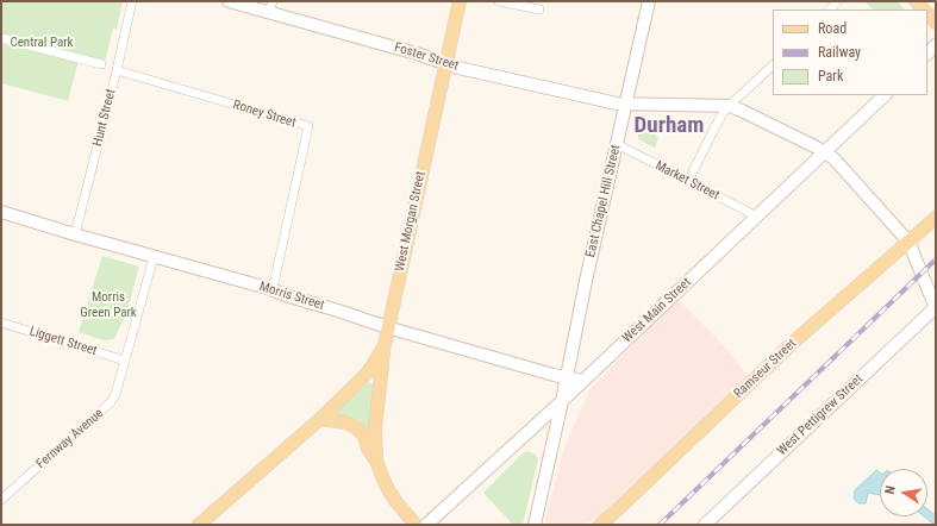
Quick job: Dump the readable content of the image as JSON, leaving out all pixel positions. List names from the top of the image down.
{
  "streets": {
    "main road": ["West Morgan Street", "Ramseur Street"],
    "street": [
      "Foster Street",
      "Roney Street",
      "Hunt Street",
      "Market Street",
      "East Chapel Hill Street",
      "Morris Street",
      "West Main Street",
      "Liggett Street",
      "West Pettigrew Street",
      "Fernway Avenue"
    ]
  },
  "crossings": [
    ["Foster Street", "East Chapel Hill Street"],
    ["Foster Street", "West Morgan Street"],
    ["Roney Street", "Hunt Street"],
    ["Roney Street", "Morris Street"],
    ["Hunt Street", "Morris Street"],
    ["Market Street", "East Chapel Hill Street"],
    ["Market Street", "West Main Street"],
    ["East Chapel Hill Street", "Morris Street"],
    ["East Chapel Hill Street", "West Main Street"],
    ["West Morgan Street", "Morris Street"],
    ["Morris Street", "West Main Street"],
    ["Morris Street", "Fernway Avenue"],
    ["Liggett Street", "Fernway Avenue"]
  ],
  "districts": ["Durham"],
  "parks": ["Central Park", "Morris Green Park"],
  "legend": ["Road", "Railway", "Park"],
  "north": "left"
}
